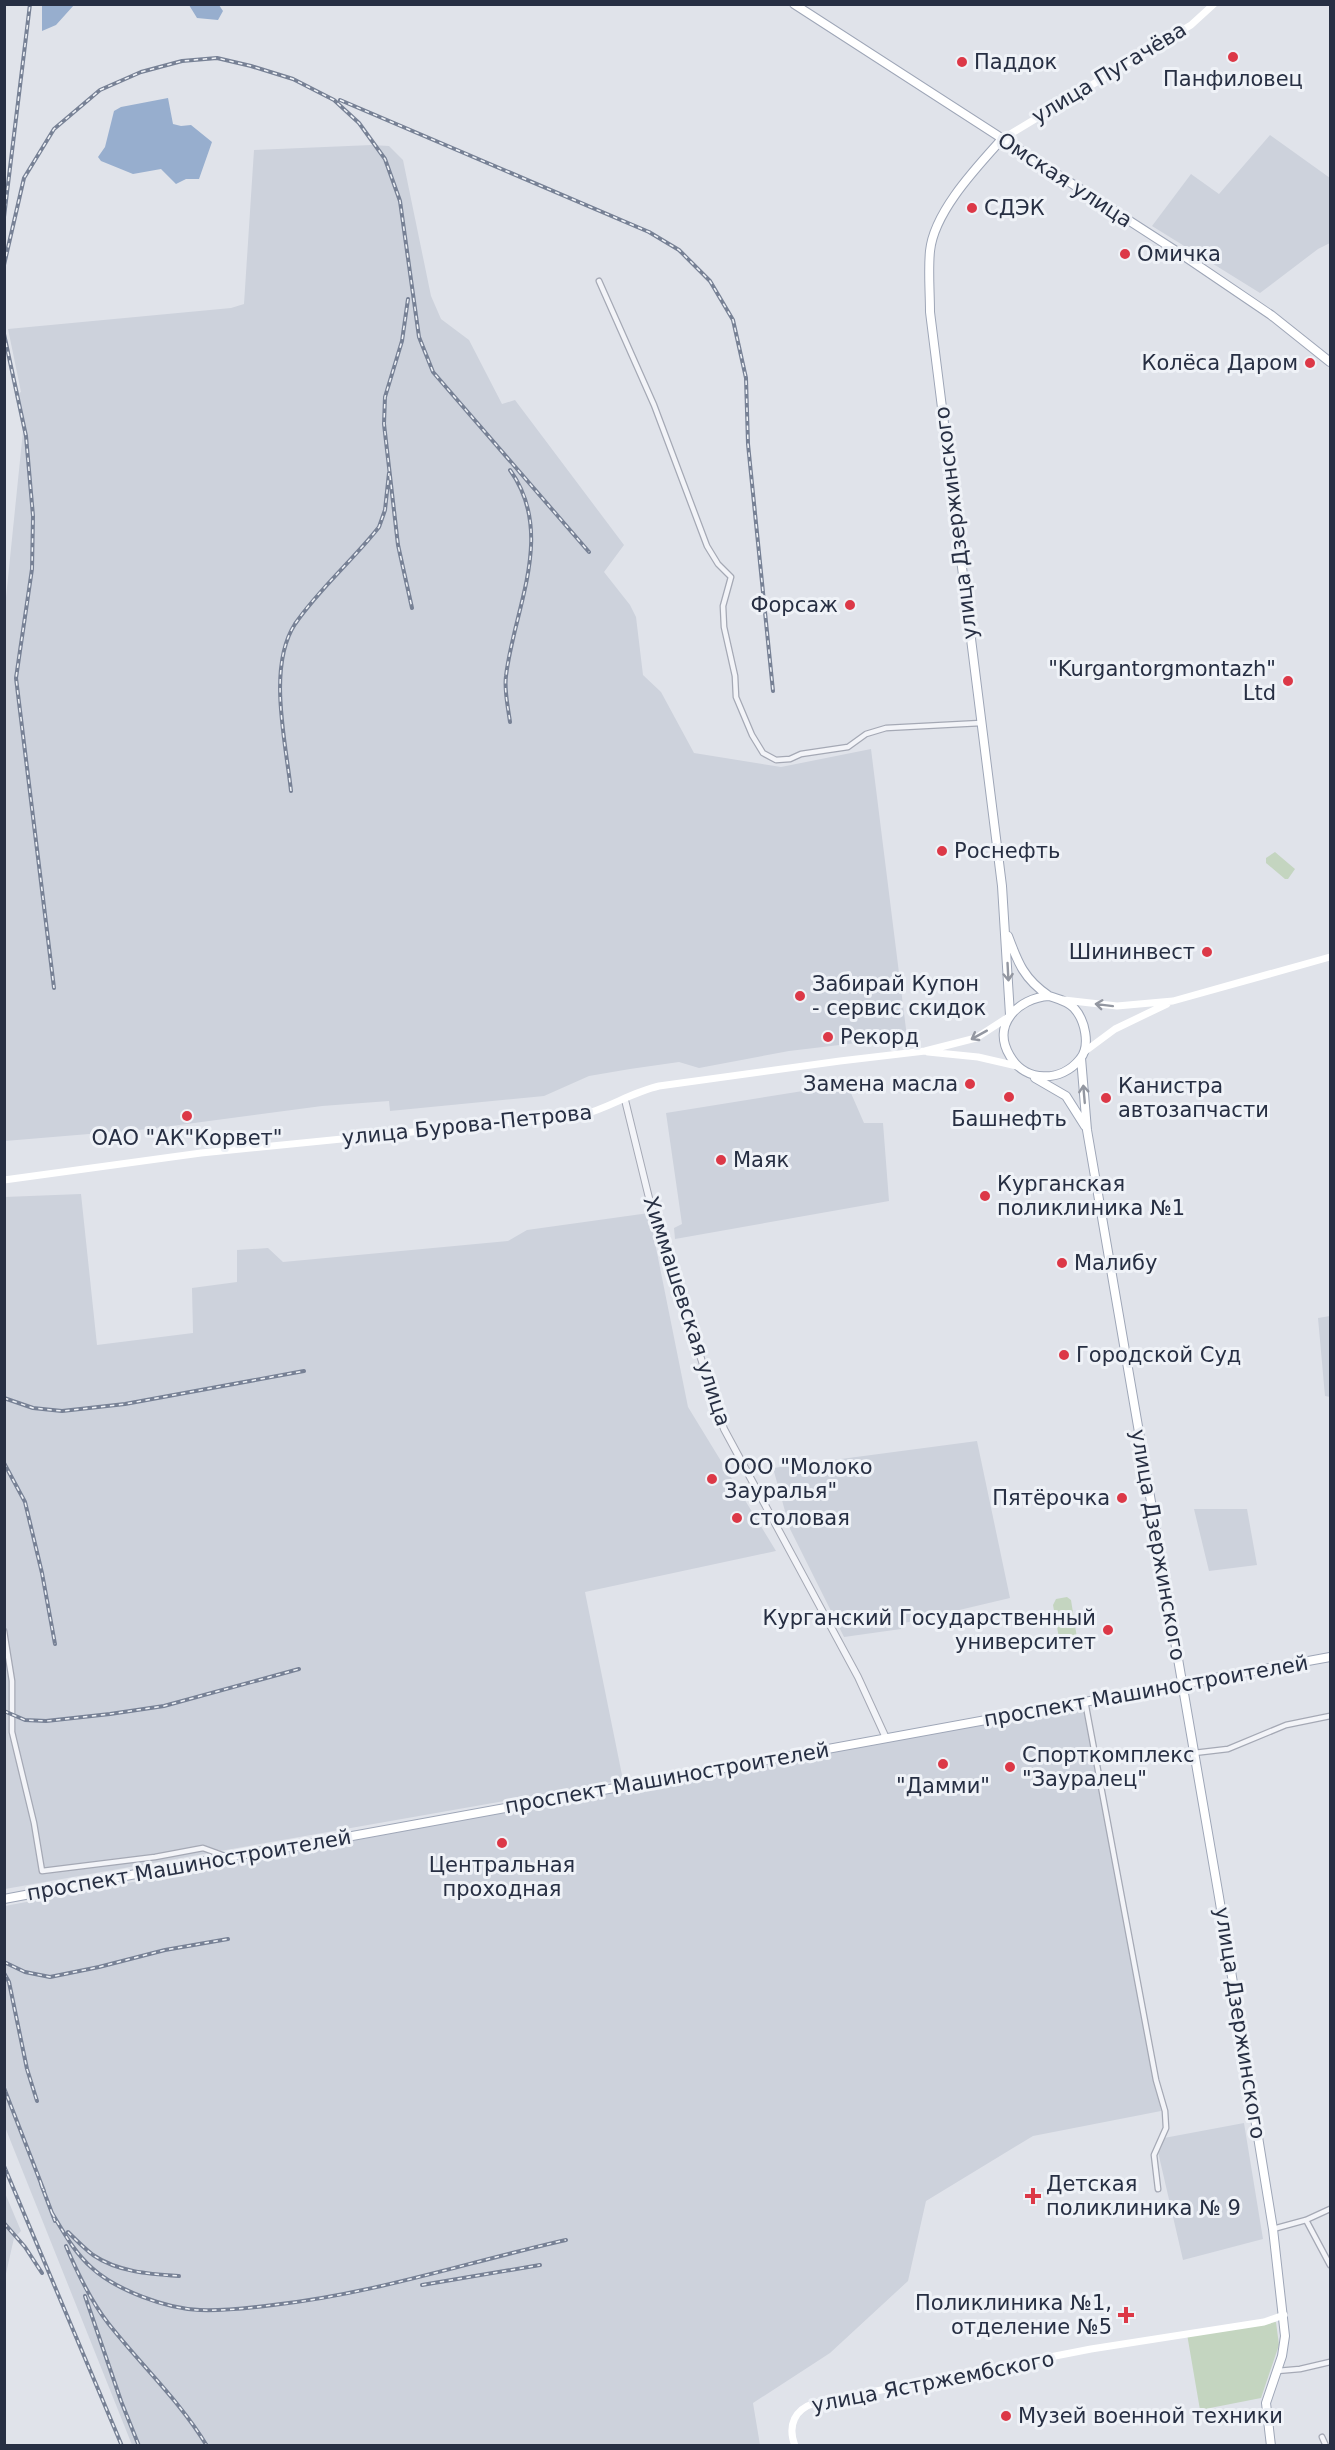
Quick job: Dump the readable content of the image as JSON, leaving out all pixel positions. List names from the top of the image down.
{
  "streets": {
    "main road": [
      "улица Пугачёва",
      "Омская улица",
      "улица Дзержинского",
      "улица Бурова-Петрова",
      "проспект Машиностроителей",
      "улица Ястржембского"
    ],
    "street": ["Химмашевская улица"]
  },
  "crossings": [
    ["улица Пугачёва", "Омская улица"],
    ["улица Пугачёва", "улица Дзержинского"],
    ["Омская улица", "улица Дзержинского"],
    ["улица Дзержинского", "улица Бурова-Петрова"],
    ["улица Дзержинского", "проспект Машиностроителей"],
    ["улица Дзержинского", "улица Ястржембского"],
    ["улица Бурова-Петрова", "Химмашевская улица"],
    ["Химмашевская улица", "проспект Машиностроителей"]
  ],
  "places": {
    "other": [
      "Панфиловец",
      "Паддок",
      "СДЭК",
      "Омичка",
      "Колёса Даром",
      "Форсаж",
      "\"Kurgantorgmontazh\" Ltd",
      "Роснефть",
      "Шининвест",
      "Забирай Купон - сервис скидок",
      "Рекорд",
      "Замена масла",
      "Башнефть",
      "Канистра автозапчасти",
      "ОАО \"АК\"Корвет\"",
      "Маяк",
      "Курганская поликлиника №1",
      "Малибу",
      "Городской Суд",
      "ООО \"Молоко Зауралья\"",
      "Пятёрочка",
      "столовая",
      "Курганский Государственный университет",
      "\"Дамми\"",
      "Спорткомплекс \"Зауралец\"",
      "Центральная проходная",
      "Музей военной техники"
    ],
    "health": ["Детская поликлиника № 9", "Поликлиника №1, отделение №5"]
  }
}
